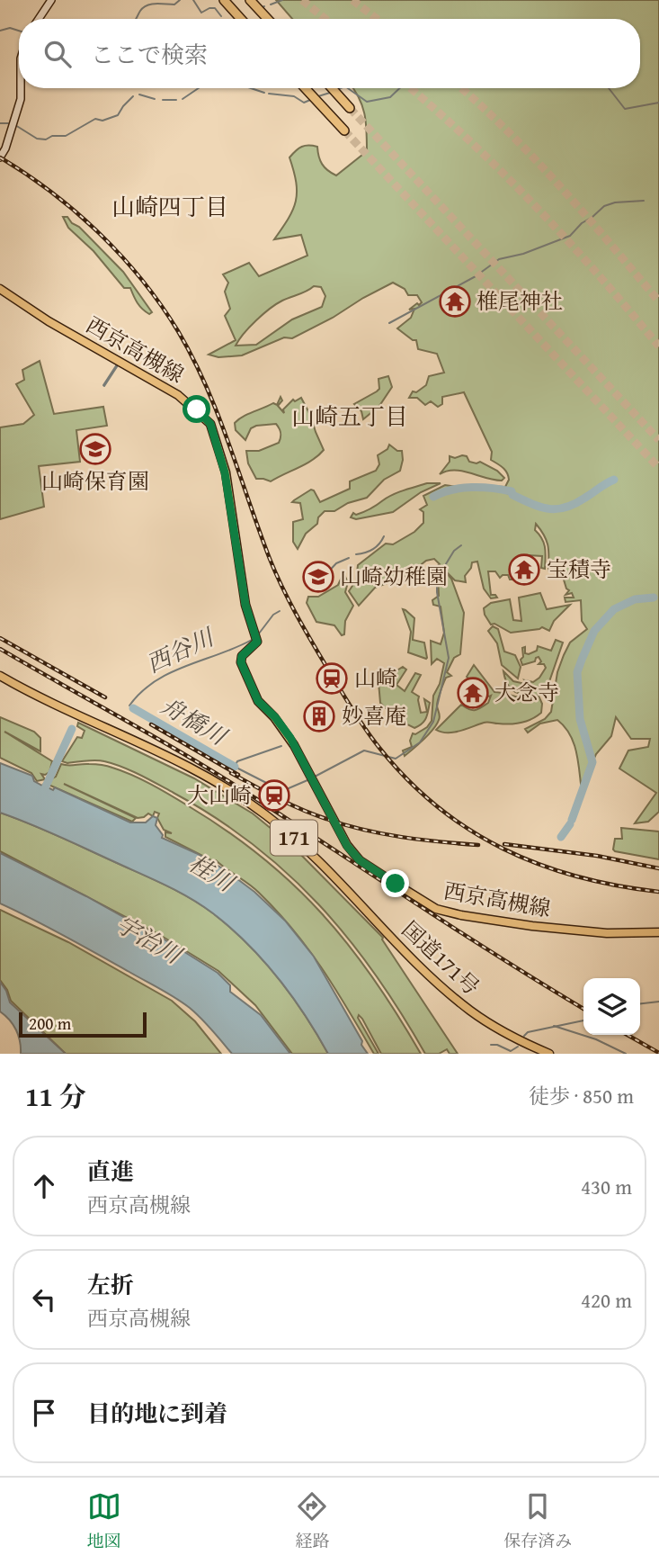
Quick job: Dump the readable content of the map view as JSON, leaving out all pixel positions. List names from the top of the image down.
{
  "streets": {
    "main road": ["西京高槻線", "171", "国道171号"]
  },
  "districts": ["山崎四丁目", "山崎五丁目"],
  "water": [
    "西谷川",
    "舟橋川",
    "桂川",
    "宇治川"
  ],
  "places": {
    "temple": ["椎尾神社", "宝積寺", "大念寺"],
    "school or university": ["山崎保育園", "山崎幼稚園"],
    "station": ["山崎", "大山崎"],
    "building": ["妙喜庵"]
  },
  "scale_bar": "200 m",
  "page": {
    "search": "ここで検索",
    "scale": "200 m",
    "heading": ["11 分", "徒歩 · 850 m"],
    "list": [
      ["直進", "西京高槻線", "430 m"],
      ["左折", "西京高槻線", "420 m"],
      "目的地に到着"
    ],
    "nav": ["地図", "経路", "保存済み"]
  }
}
